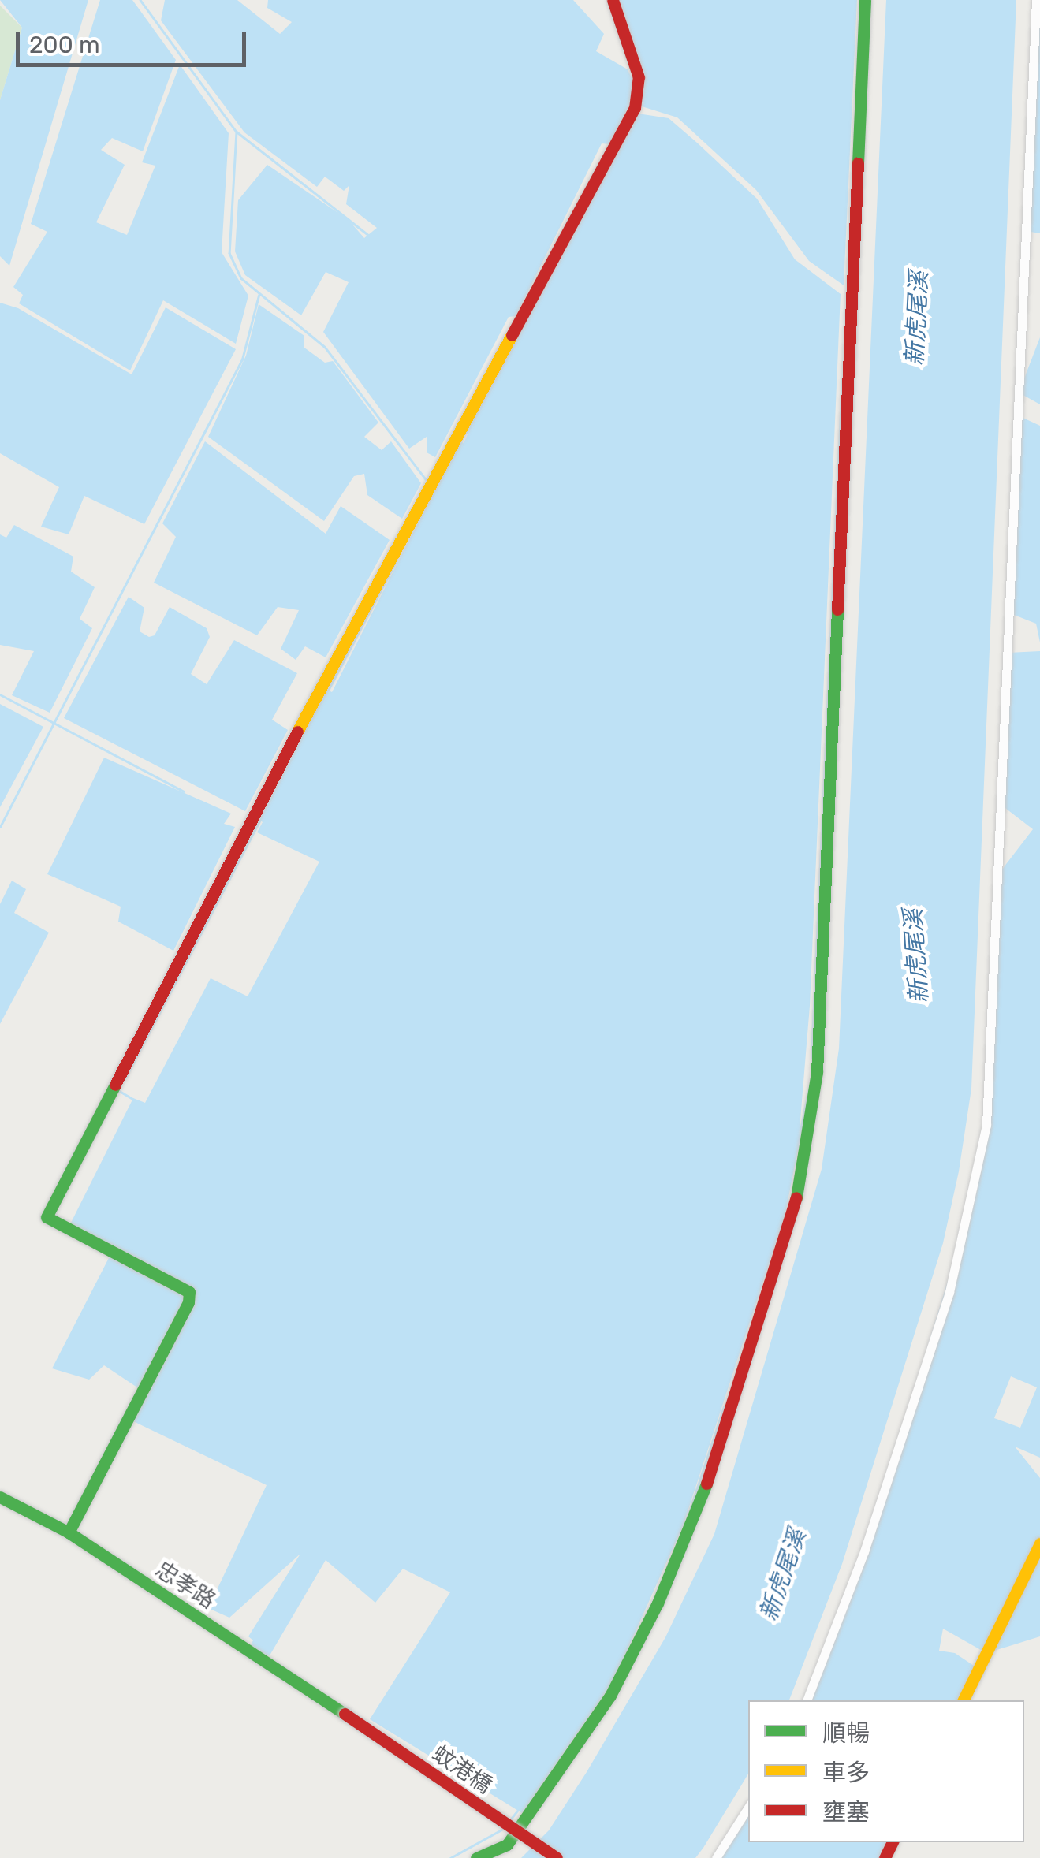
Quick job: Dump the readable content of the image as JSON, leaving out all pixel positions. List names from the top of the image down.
{
  "streets": {
    "street": ["忠孝路", "蚊港橋"]
  },
  "crossings": [
    ["忠孝路", "蚊港橋"]
  ],
  "water": ["新虎尾溪"],
  "legend": ["順暢", "車多", "壅塞"],
  "scale_bar": "200 m"
}
